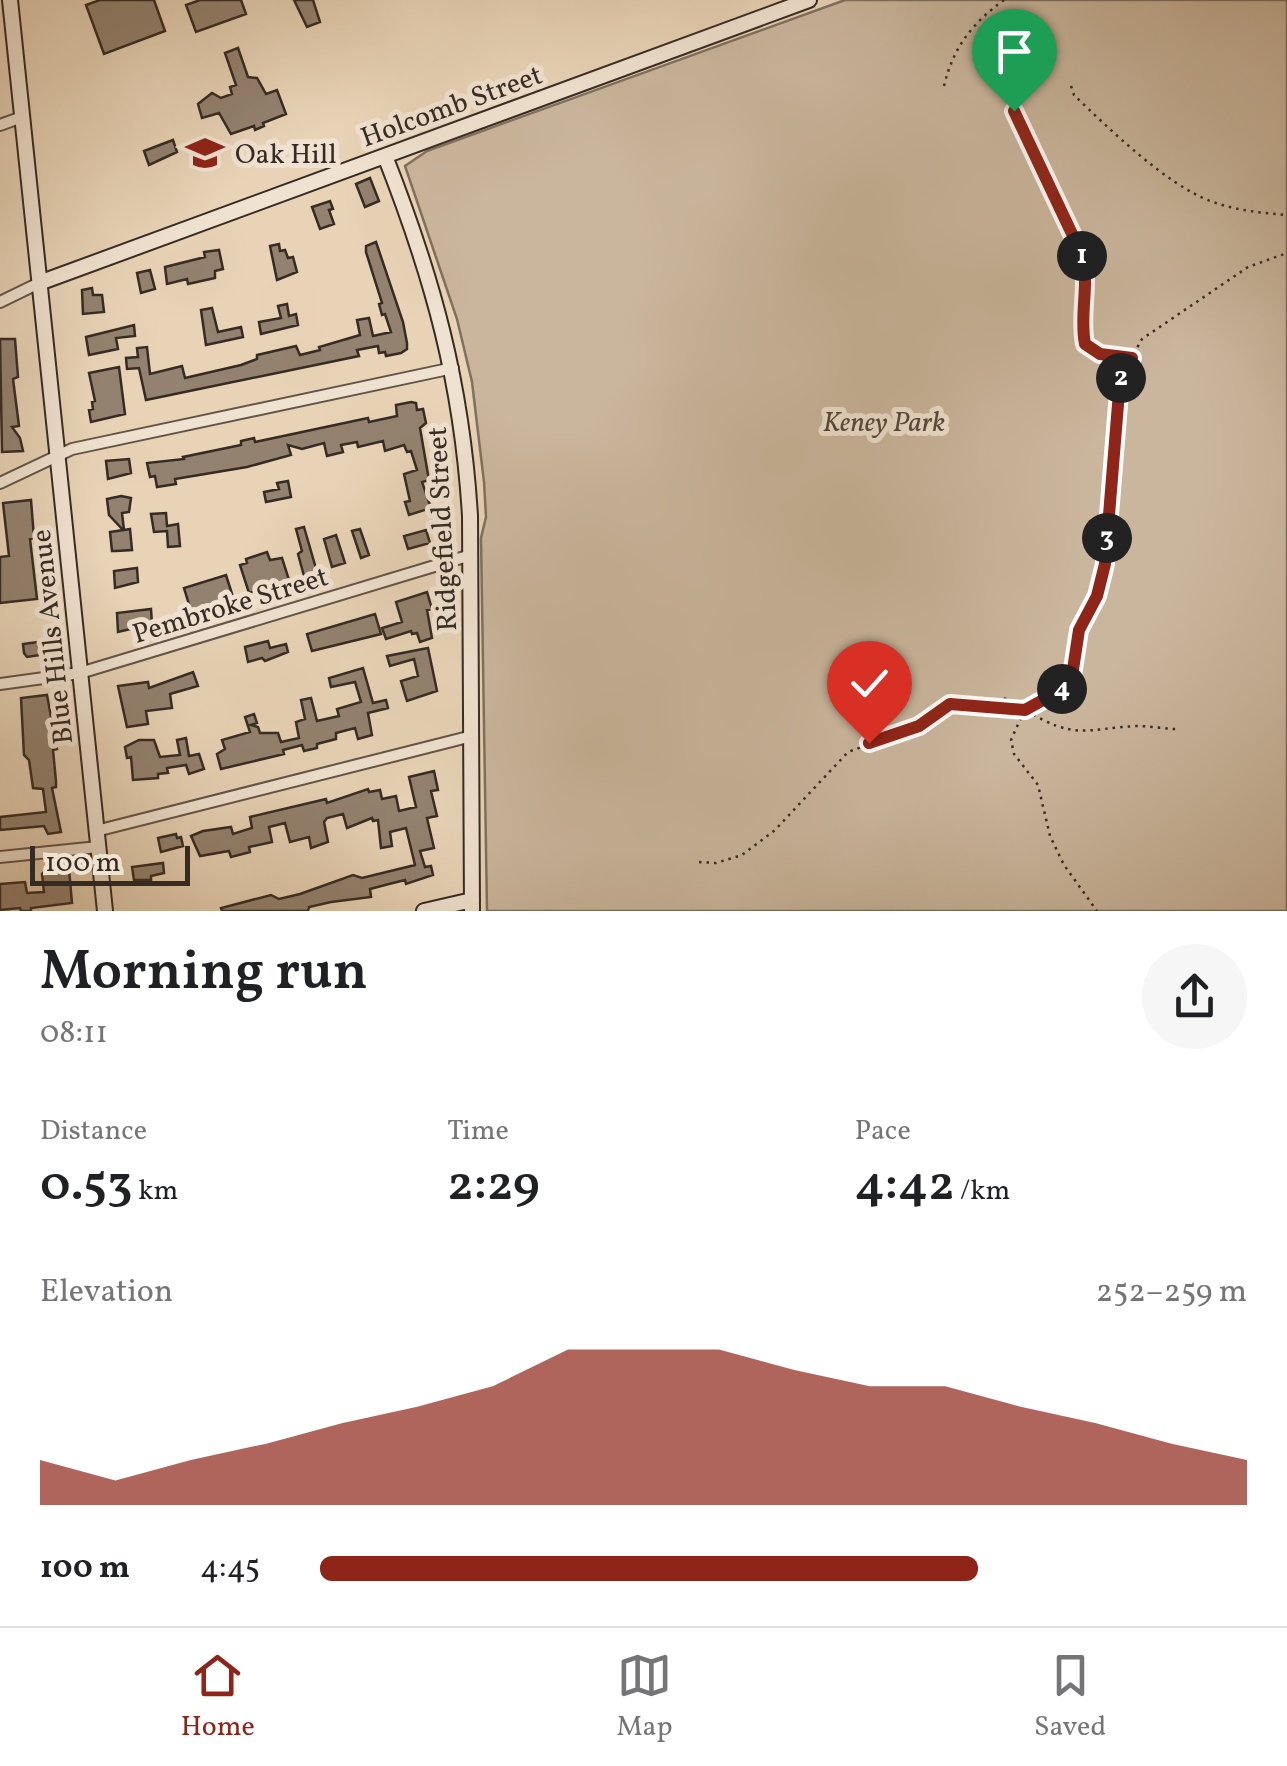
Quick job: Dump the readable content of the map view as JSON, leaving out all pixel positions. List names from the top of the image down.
{
  "streets": {
    "street": [
      "Holcomb Street",
      "Ridgefield Street",
      "Pembroke Street",
      "Blue Hills Avenue"
    ]
  },
  "crossings": [
    ["Holcomb Street", "Ridgefield Street"],
    ["Holcomb Street", "Blue Hills Avenue"],
    ["Ridgefield Street", "Pembroke Street"],
    ["Pembroke Street", "Blue Hills Avenue"]
  ],
  "parks": ["Keney Park"],
  "places": {
    "school or university": ["Oak Hill"]
  },
  "scale_bar": "100 m",
  "page": {
    "pins": [
      "1",
      "2",
      "3",
      "4"
    ],
    "scale": "100 m",
    "heading": ["Morning run", "08:11"],
    "stats": [
      ["Distance", "0.53 km"],
      ["Time", "2:29"],
      ["Pace", "4:42 /km"]
    ],
    "chart": ["Elevation", "252–259 m"],
    "list": [
      {
        "name": "100 m",
        "note": "4:45"
      }
    ],
    "tabs": ["Home", "Map", "Saved"]
  }
}
